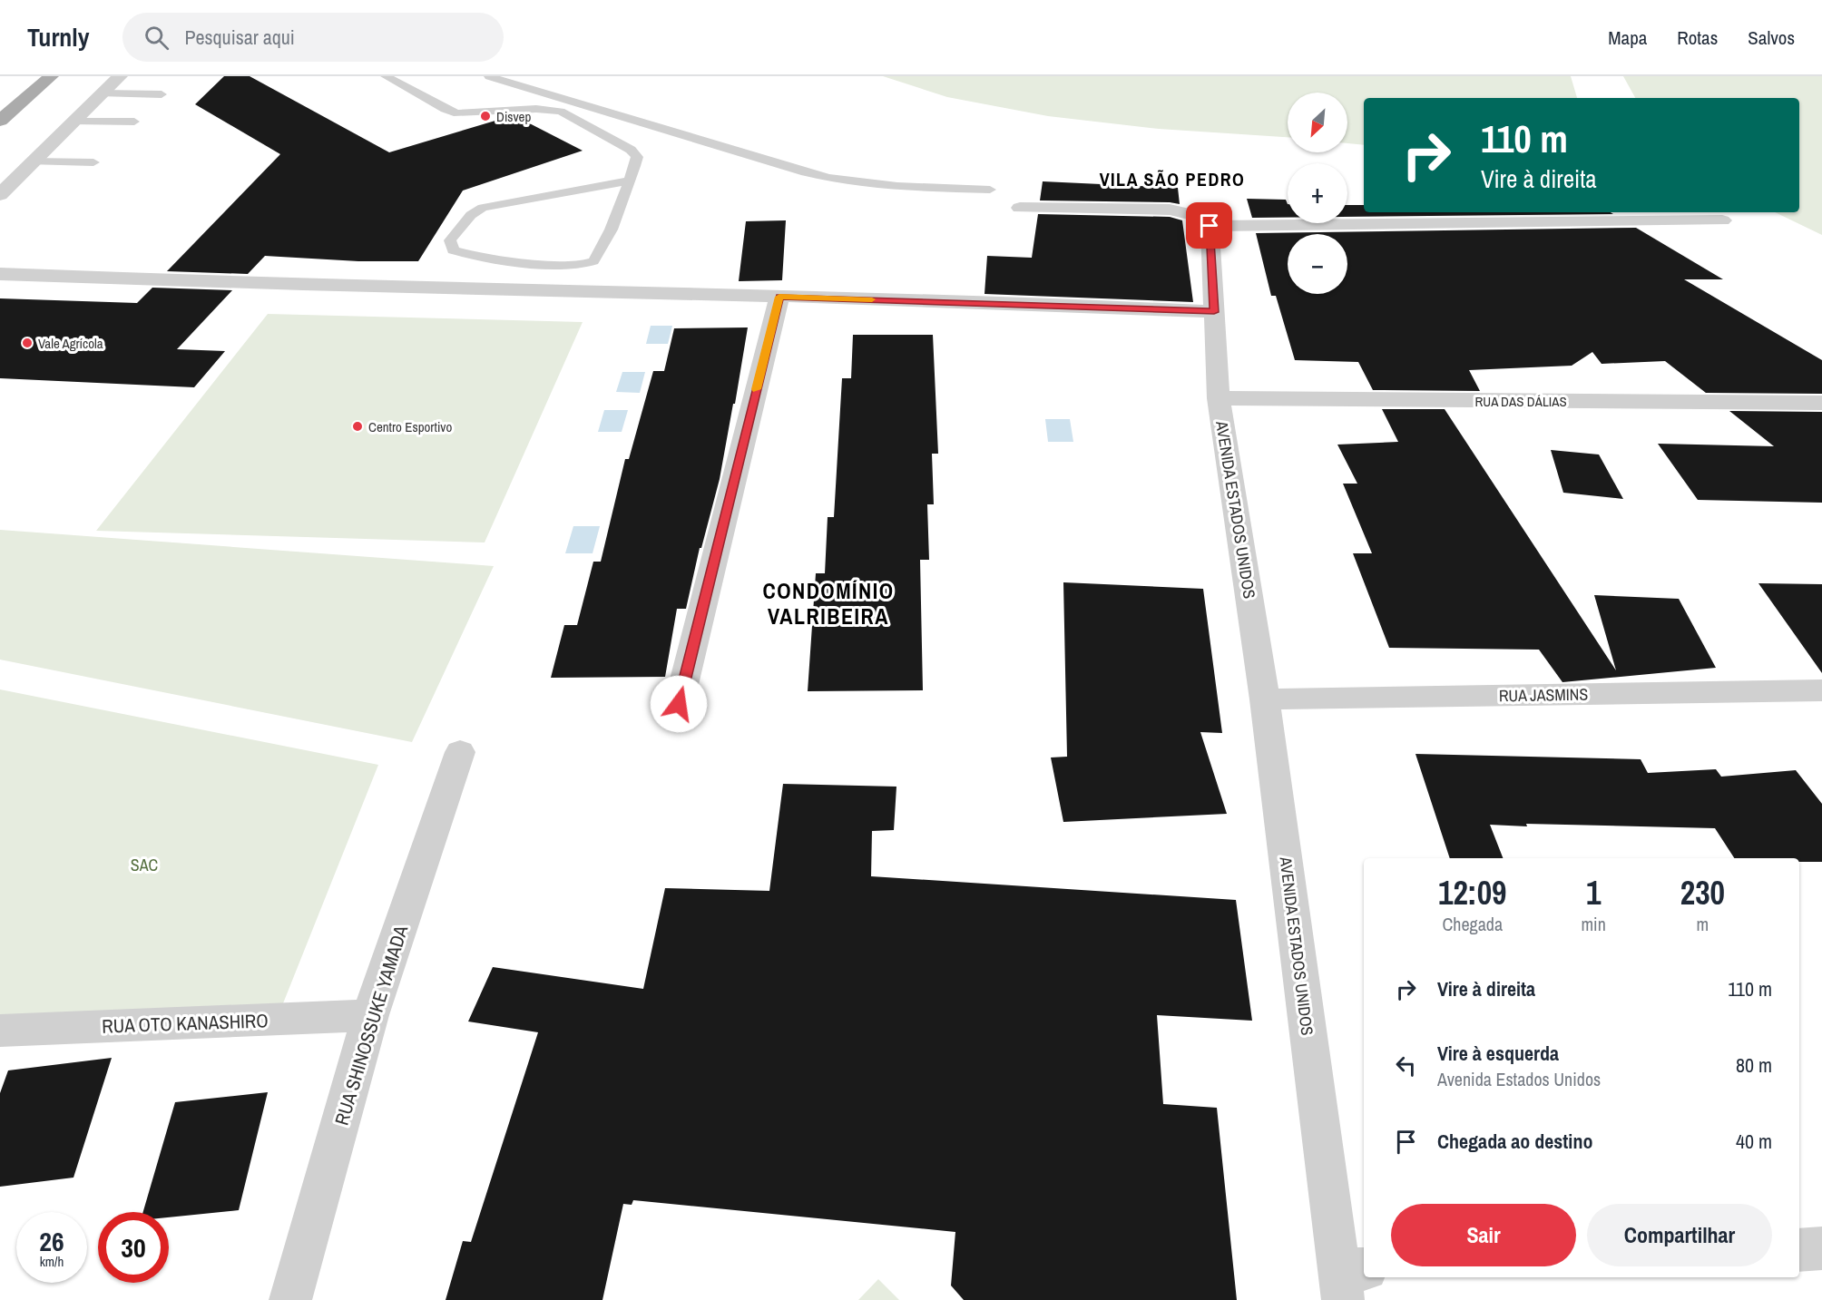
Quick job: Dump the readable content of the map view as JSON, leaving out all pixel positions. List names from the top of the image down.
{
  "streets": {
    "street": [
      "RUA DAS DÁLIAS",
      "AVENIDA ESTADOS UNIDOS",
      "RUA JASMINS",
      "RUA OTO KANASHIRO",
      "RUA SHINOSSUKE YAMADA"
    ]
  },
  "crossings": [
    ["RUA DAS DÁLIAS", "AVENIDA ESTADOS UNIDOS"],
    ["AVENIDA ESTADOS UNIDOS", "RUA JASMINS"],
    ["RUA OTO KANASHIRO", "RUA SHINOSSUKE YAMADA"]
  ],
  "districts": ["VILA SÃO PEDRO", "CONDOMÍNIO VALRIBEIRA"],
  "parks": ["SAC"],
  "places": ["Disvep", "Vale Agrícola", "Centro Esportivo"],
  "north": "bottom left",
  "page": {
    "header": "Turnly",
    "search": "Pesquisar aqui",
    "nav": ["Mapa", "Rotas", "Salvos"],
    "map_buttons": ["+", "−"],
    "turn": ["110 m", "Vire à direita"],
    "eta": [
      "12:09",
      "Chegada",
      "1",
      "min",
      "230",
      "m"
    ],
    "list": [
      {
        "name": "Vire à direita",
        "value": "110 m"
      },
      {
        "name": "Vire à esquerda",
        "note": "Avenida Estados Unidos",
        "value": "80 m"
      },
      {
        "name": "Chegada ao destino",
        "value": "40 m"
      }
    ],
    "buttons": ["Sair", "Compartilhar"],
    "speed": "26 km/h",
    "limit": "30"
  }
}
